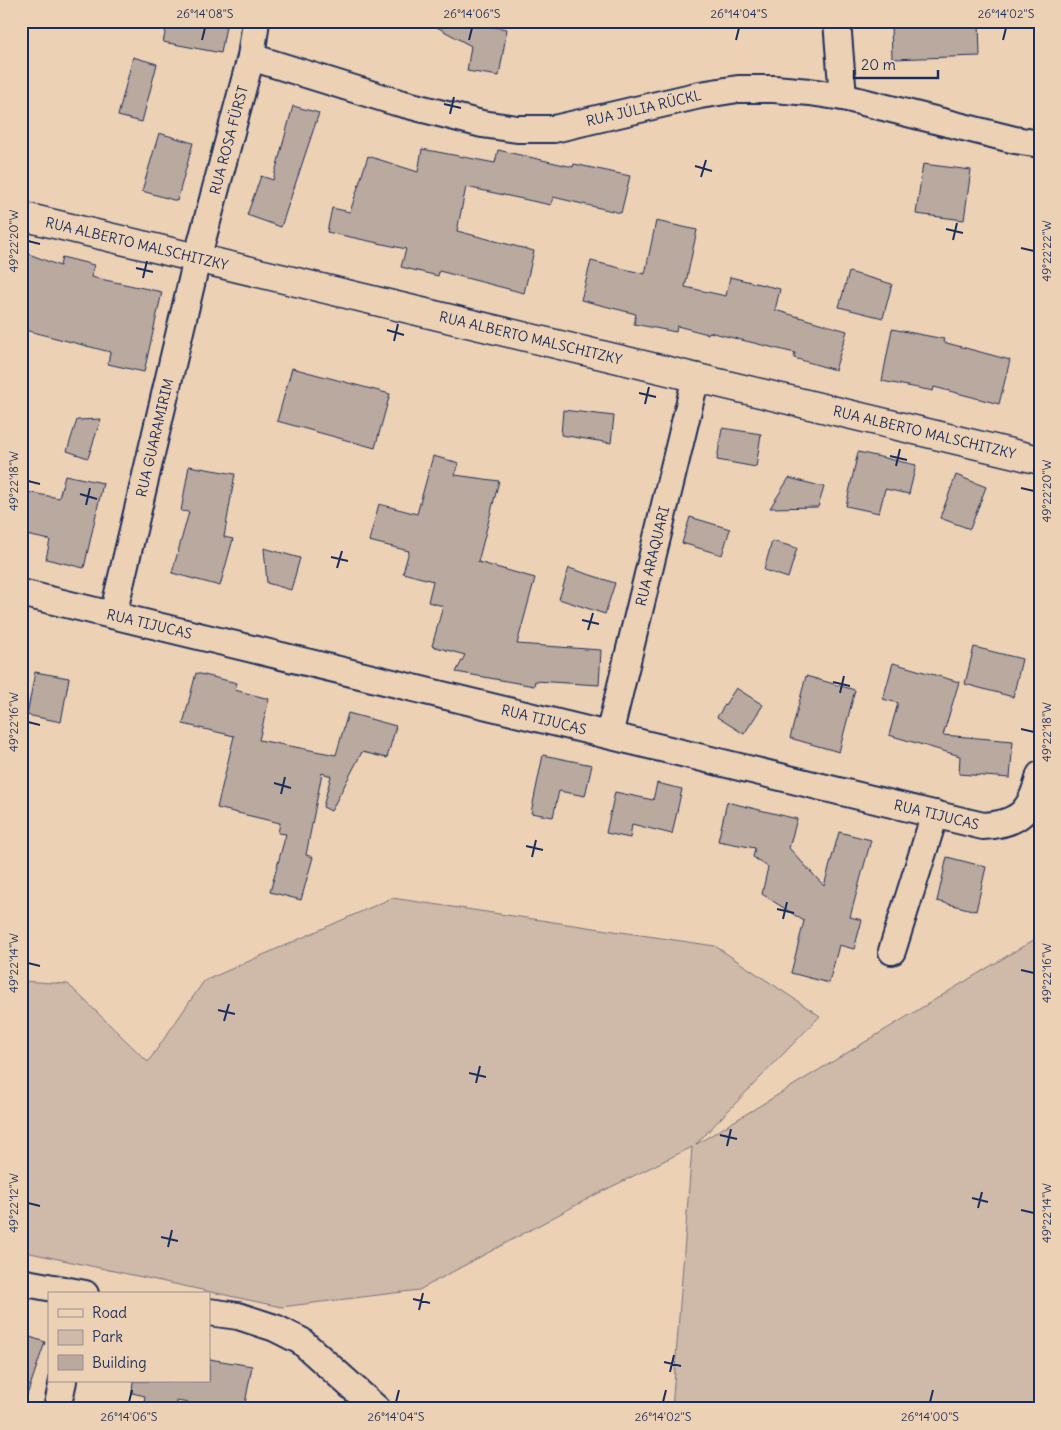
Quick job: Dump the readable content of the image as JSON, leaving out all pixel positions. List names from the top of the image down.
{
  "streets": {
    "street": [
      "RUA JÚLIA RÜCKL",
      "RUA ROSA FÜRST",
      "RUA ALBERTO MALSCHITZKY",
      "RUA GUARAMIRIM",
      "RUA ARAQUARI",
      "RUA TIJUCAS"
    ]
  },
  "crossings": [
    ["RUA JÚLIA RÜCKL", "RUA ROSA FÜRST"],
    ["RUA ROSA FÜRST", "RUA ALBERTO MALSCHITZKY"],
    ["RUA ROSA FÜRST", "RUA GUARAMIRIM"],
    ["RUA ALBERTO MALSCHITZKY", "RUA GUARAMIRIM"],
    ["RUA ALBERTO MALSCHITZKY", "RUA ARAQUARI"],
    ["RUA GUARAMIRIM", "RUA TIJUCAS"],
    ["RUA ARAQUARI", "RUA TIJUCAS"]
  ],
  "legend": ["Road", "Park", "Building"],
  "scale_bar": "20 m",
  "coordinates": [
    "26°14'08\"S",
    "26°14'06\"S",
    "26°14'04\"S",
    "26°14'02\"S",
    "49°22'20\"W",
    "49°22'22\"W",
    "49°22'18\"W",
    "49°22'16\"W",
    "49°22'14\"W",
    "49°22'12\"W",
    "26°14'00\"S"
  ]
}
